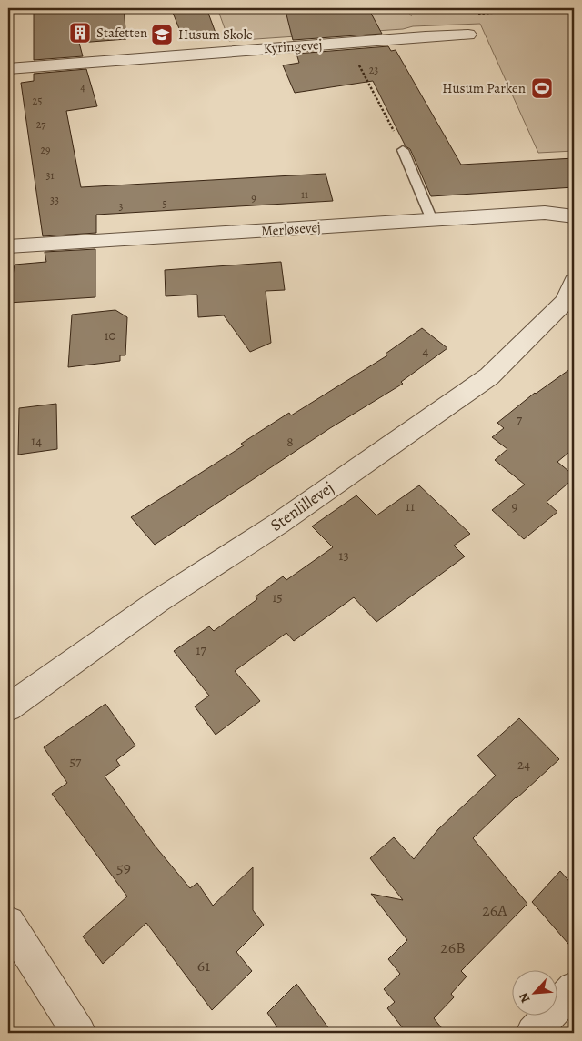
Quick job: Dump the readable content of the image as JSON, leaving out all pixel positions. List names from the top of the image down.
{
  "streets": {
    "street": ["Kyringevej", "Merløsevej", "Stenlillevej"]
  },
  "places": {
    "building": ["Stafetten"],
    "school or university": ["Husum Skole"],
    "sports": ["Husum Parken"]
  },
  "house_numbers": [
    "23",
    "4",
    "25",
    "27",
    "29",
    "31",
    "11",
    "9",
    "33",
    "5",
    "3",
    "10",
    "4",
    "7",
    "14",
    "8",
    "11",
    "9",
    "13",
    "15",
    "17",
    "57",
    "24",
    "59",
    "26A",
    "26B",
    "61"
  ],
  "north": "bottom left"
}
